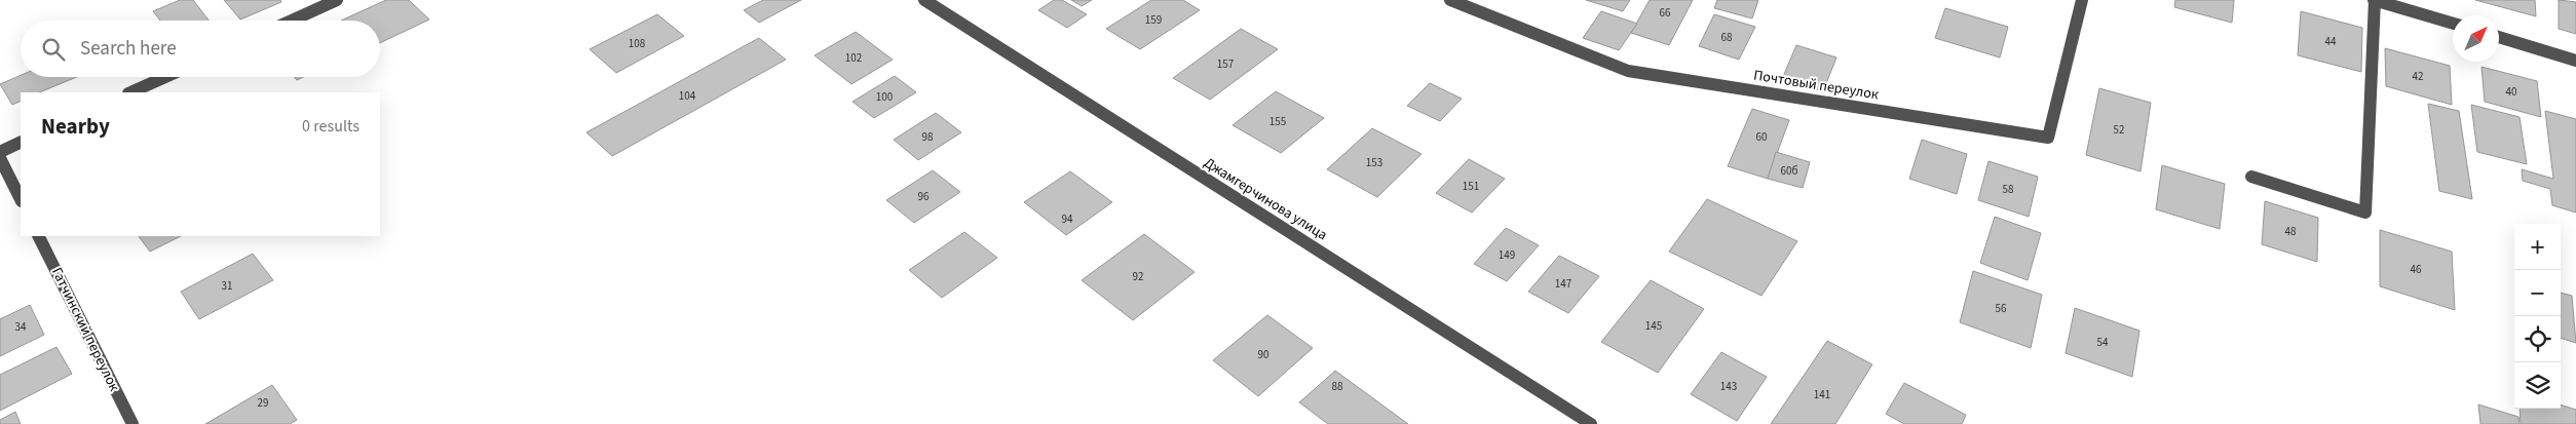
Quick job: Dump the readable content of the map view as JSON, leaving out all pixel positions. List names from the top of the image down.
{
  "streets": {
    "street": ["Почтовый переулок", "Джамгерчинова улица", "Гатчинский переулок"]
  },
  "house_numbers": [
    "66",
    "159",
    "68",
    "44",
    "108",
    "102",
    "157",
    "42",
    "40",
    "104",
    "100",
    "155",
    "52",
    "98",
    "60",
    "153",
    "60б",
    "151",
    "58",
    "96",
    "94",
    "48",
    "149",
    "46",
    "92",
    "147",
    "31",
    "56",
    "145",
    "34",
    "54",
    "90",
    "88",
    "143",
    "141",
    "29"
  ],
  "north": "top right",
  "page": {
    "search": "Search here",
    "heading": ["Nearby", "0 results"],
    "map_buttons": ["+", "−"]
  }
}
